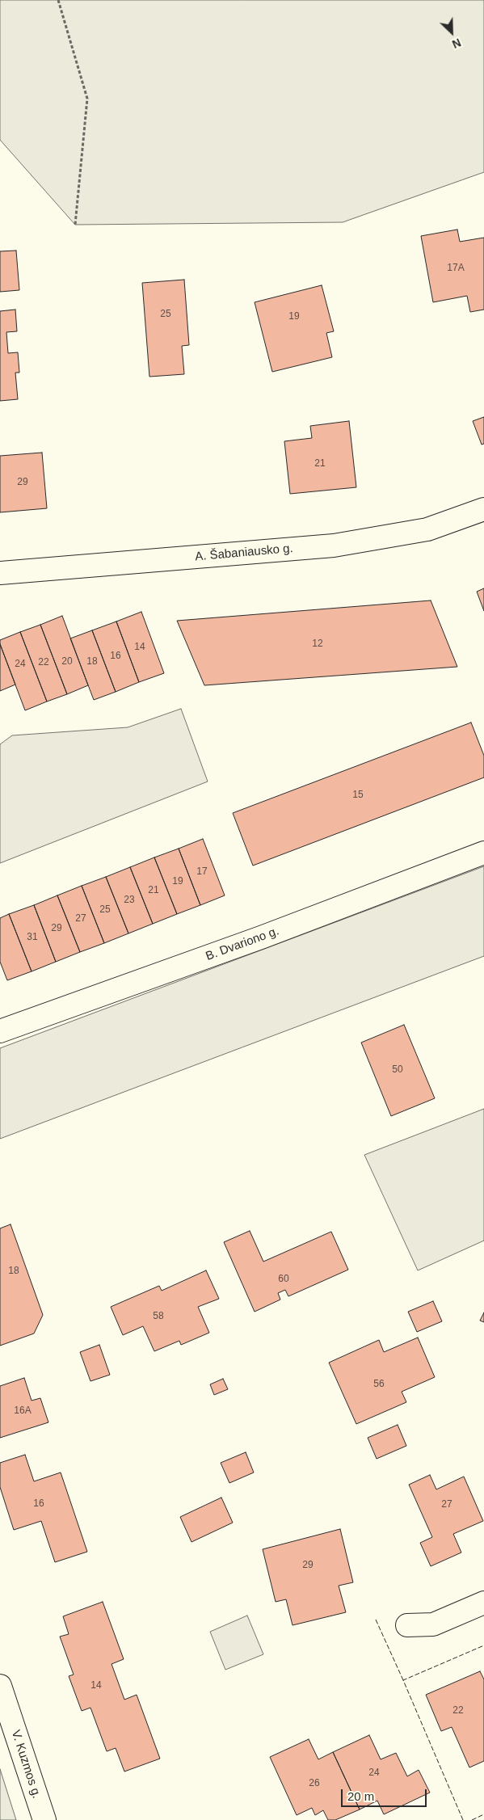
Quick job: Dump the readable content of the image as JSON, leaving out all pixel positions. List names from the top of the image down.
{
  "streets": {
    "street": ["A. Šabaniausko g.", "B. Dvariono g.", "V. Kuzmos g."]
  },
  "house_numbers": [
    "17A",
    "25",
    "19",
    "21",
    "29",
    "12",
    "14",
    "16",
    "20",
    "18",
    "22",
    "24",
    "15",
    "17",
    "19",
    "21",
    "23",
    "25",
    "27",
    "29",
    "31",
    "50",
    "18",
    "60",
    "58",
    "56",
    "16A",
    "16",
    "27",
    "29",
    "14",
    "22",
    "24",
    "26"
  ],
  "scale_bar": "20 m",
  "north": "bottom right"
}
